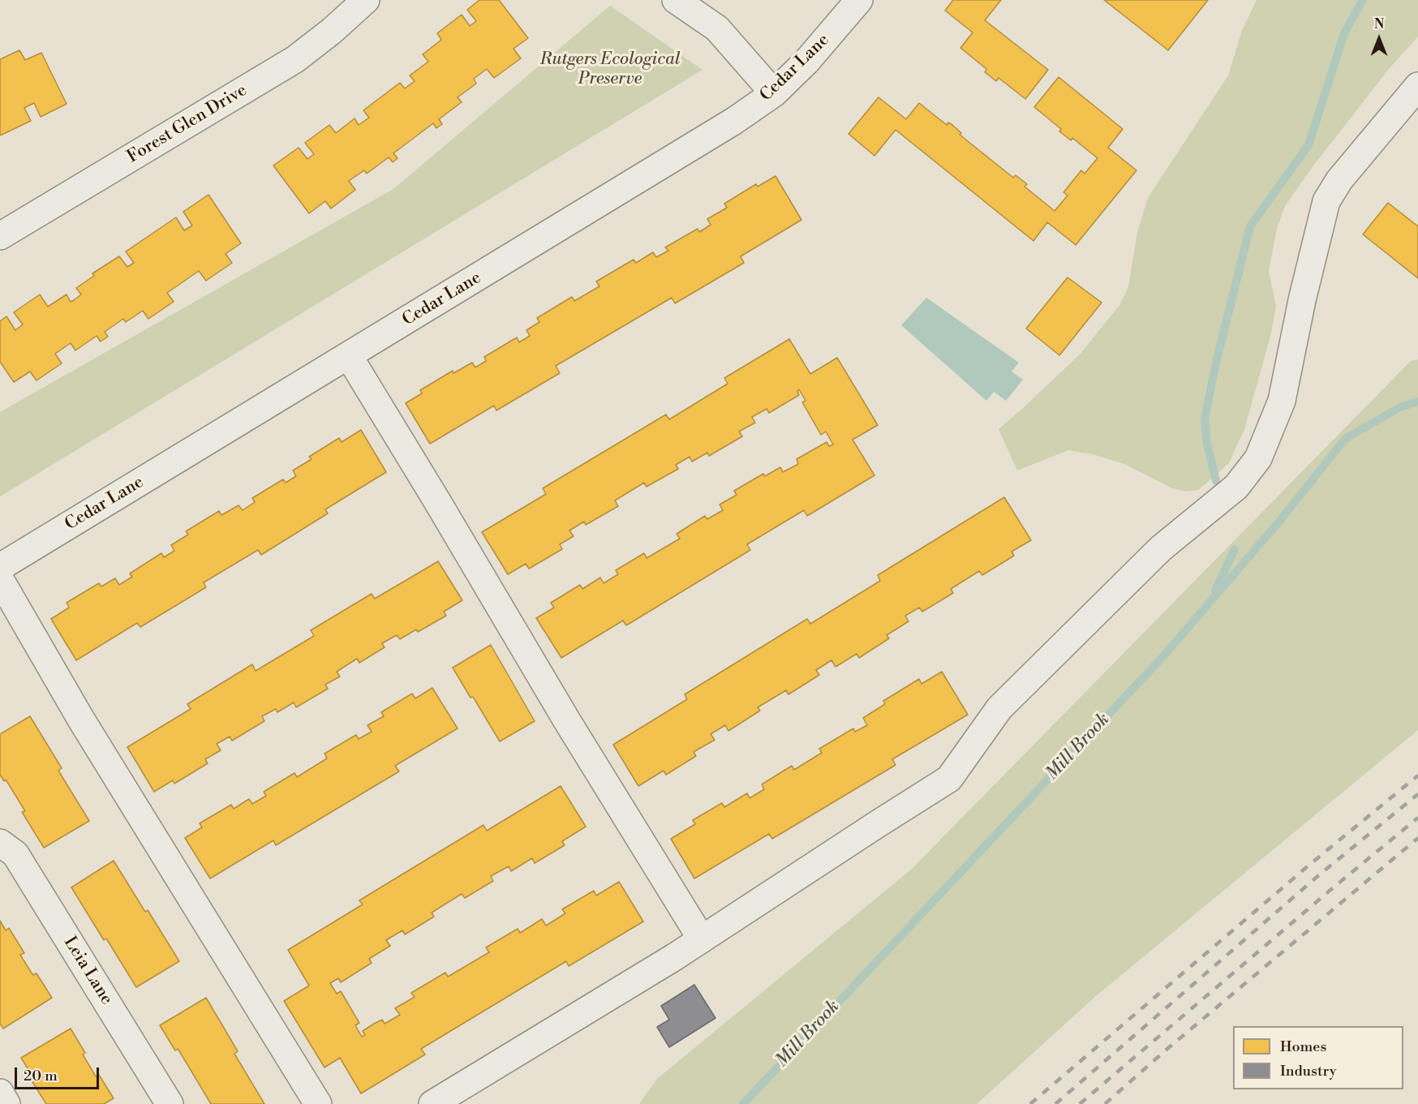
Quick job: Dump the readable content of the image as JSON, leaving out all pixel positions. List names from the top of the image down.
{
  "streets": {
    "street": ["Cedar Lane", "Forest Glen Drive", "Leia Lane"]
  },
  "water": ["Mill Brook"],
  "parks": ["Rutgers Ecological Preserve"],
  "legend": ["Homes", "Industry"],
  "scale_bar": "20 m",
  "north": "top"
}
